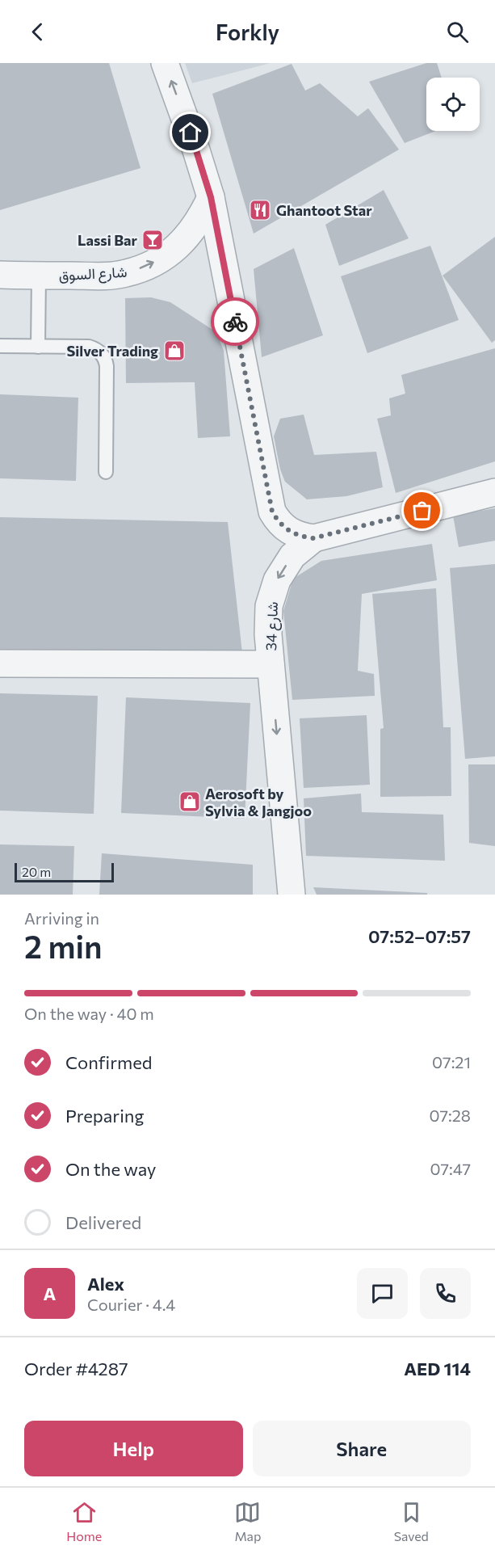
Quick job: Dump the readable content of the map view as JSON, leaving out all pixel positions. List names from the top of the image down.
{
  "streets": {
    "street": ["شارع السوق", "شارع 34"]
  },
  "one_way": ["شارع السوق", "شارع 34"],
  "places": {
    "restaurant": ["Ghantoot Star"],
    "bar": ["Lassi Bar"],
    "shop": ["Silver Trading", "Aerosoft by Sylvia & Jangjoo"]
  },
  "scale_bar": "20 m",
  "page": {
    "header": "Forkly",
    "scale": "20 m",
    "heading": ["2 min", "Arriving in", "07:52–07:57"],
    "panel": [
      "Alex",
      "Courier · 4.4",
      "Order #4287",
      "AED 114"
    ],
    "bar": "On the way · 40 m",
    "list": [
      ["Confirmed", "07:21"],
      ["Preparing", "07:28"],
      ["On the way", "07:47"],
      "Delivered"
    ],
    "round": "A",
    "buttons": ["Help", "Share"],
    "tabs": ["Home", "Map", "Saved"]
  }
}
